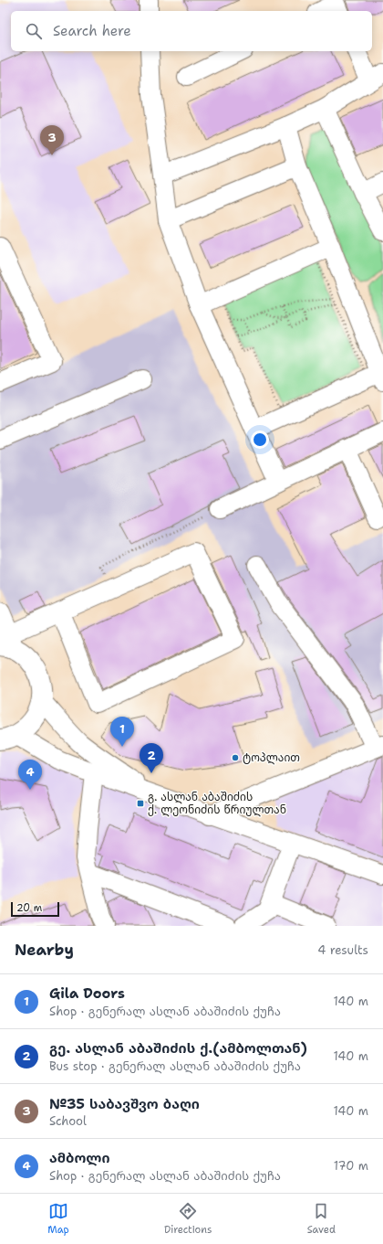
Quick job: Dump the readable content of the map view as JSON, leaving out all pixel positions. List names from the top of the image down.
{
  "places": {
    "other": ["ტოპლაით"],
    "transit": ["გ. ასლან აბაშიძის ქ. ლეონიძის წრიულთან"]
  },
  "scale_bar": "20 m",
  "page": {
    "search": "Search here",
    "pins": [
      "3",
      "1",
      "2",
      "4"
    ],
    "scale": "20 m",
    "heading": ["Nearby", "4 results"],
    "list": [
      {
        "mark": "1",
        "name": "Gila Doors",
        "note": "Shop · გენერალ ასლან აბაშიძის ქუჩა",
        "value": "140 m"
      },
      {
        "mark": "2",
        "name": "გე. ასლან აბაშიძის ქ.(ამბოლთან)",
        "note": "Bus stop · გენერალ ასლან აბაშიძის ქუჩა",
        "value": "140 m"
      },
      {
        "mark": "3",
        "name": "№35 საბავშვო ბაღი",
        "note": "School",
        "value": "140 m"
      },
      {
        "mark": "4",
        "name": "ამბოლი",
        "note": "Shop · გენერალ ასლან აბაშიძის ქუჩა",
        "value": "170 m"
      }
    ],
    "nav": ["Map", "Directions", "Saved"]
  }
}
